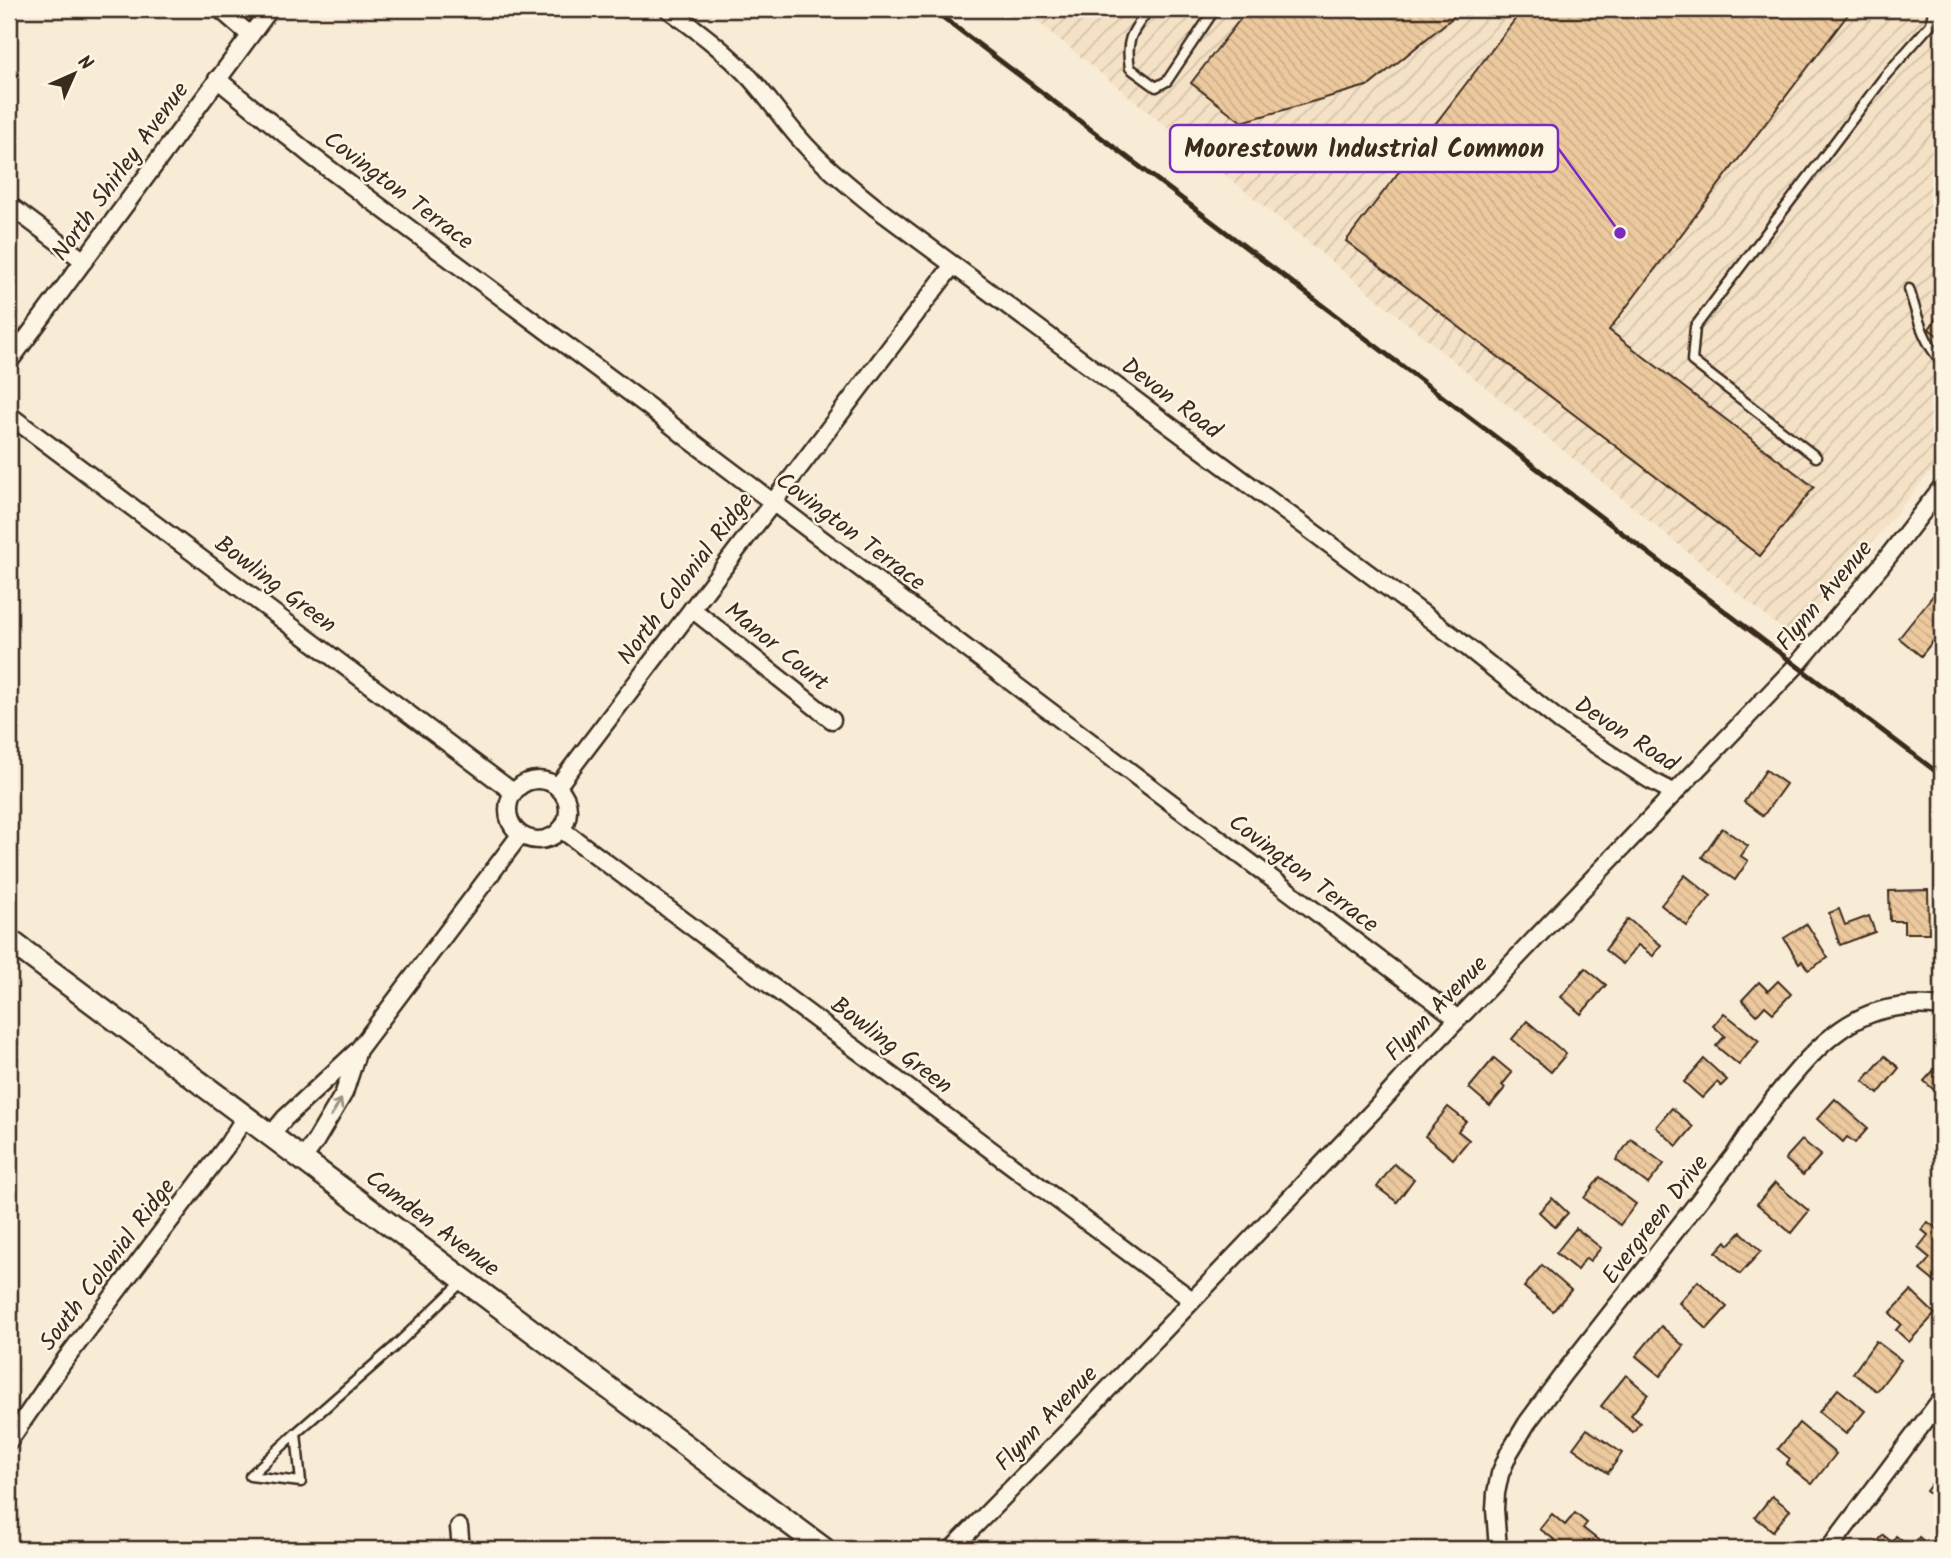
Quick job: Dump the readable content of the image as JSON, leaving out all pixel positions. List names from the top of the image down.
{
  "streets": {
    "main road": ["Camden Avenue"],
    "street": [
      "North Shirley Avenue",
      "Covington Terrace",
      "Devon Road",
      "North Colonial Ridge",
      "Bowling Green",
      "Flynn Avenue",
      "Manor Court",
      "Evergreen Drive",
      "South Colonial Ridge"
    ]
  },
  "crossings": [
    ["North Shirley Avenue", "Covington Terrace"],
    ["Covington Terrace", "North Colonial Ridge"],
    ["Covington Terrace", "Flynn Avenue"],
    ["Devon Road", "North Colonial Ridge"],
    ["Devon Road", "Flynn Avenue"],
    ["North Colonial Ridge", "Bowling Green"],
    ["North Colonial Ridge", "Manor Court"],
    ["Bowling Green", "Flynn Avenue"],
    ["Camden Avenue", "South Colonial Ridge"]
  ],
  "places": ["Moorestown Industrial Common"],
  "north": "top right"
}
